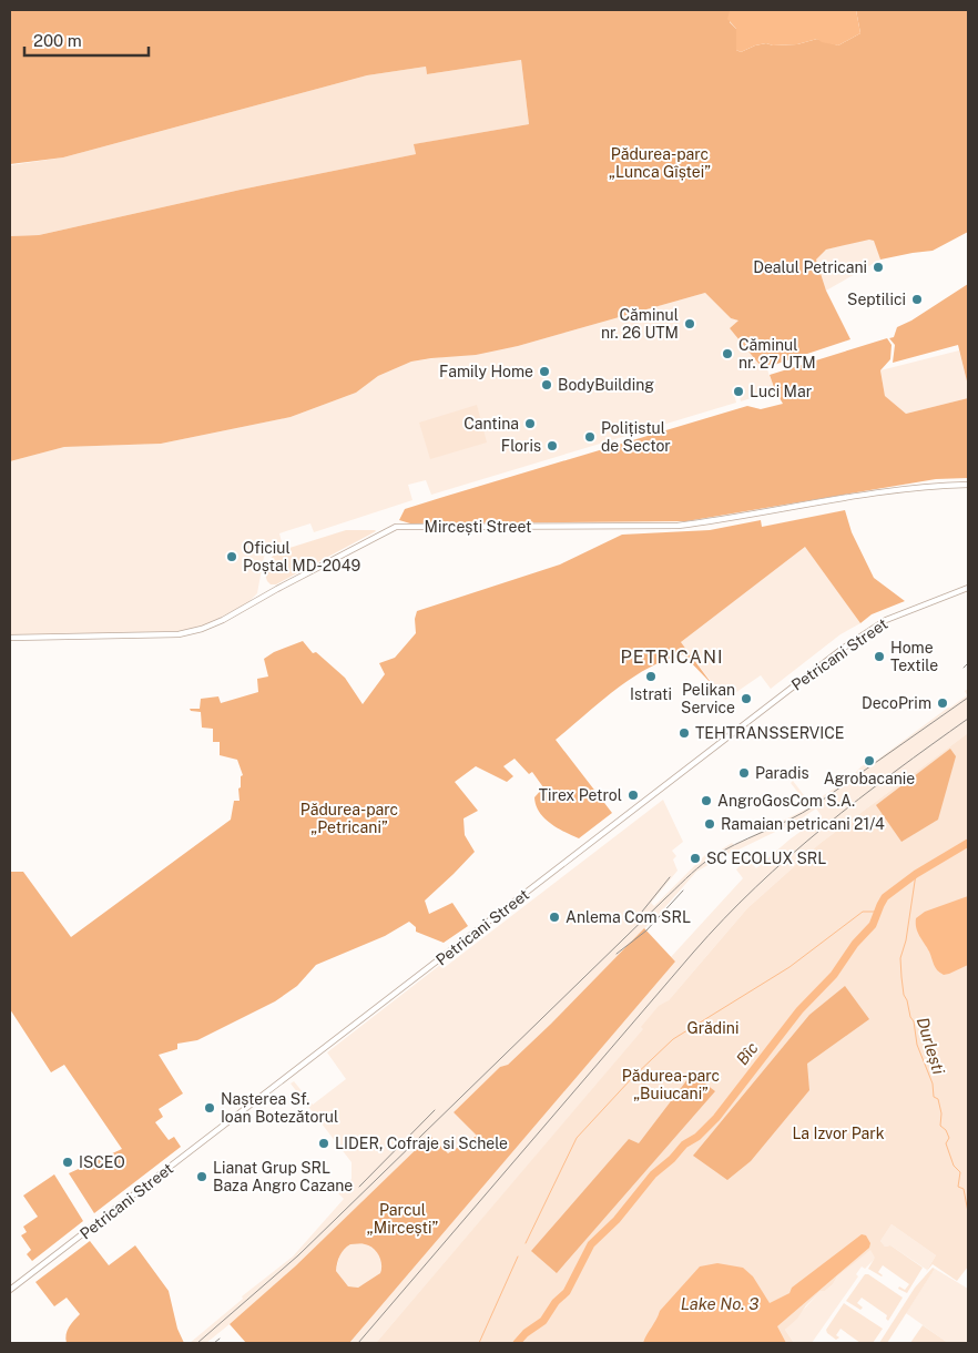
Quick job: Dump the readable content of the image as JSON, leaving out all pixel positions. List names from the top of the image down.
{
  "streets": {
    "main road": ["Mircești Street", "Petricani Street"]
  },
  "districts": ["PETRICANI"],
  "water": ["Durlești", "Bîc", "Lake No. 3"],
  "parks": [
    "Pădurea-parc „Lunca Gîștei”",
    "Pădurea-parc „Petricani”",
    "Grădini",
    "Pădurea-parc „Buiucani”",
    "La Izvor Park",
    "Parcul „Mircești”"
  ],
  "places": [
    "Dealul Petricani",
    "Septilici",
    "Căminul nr. 26 UTM",
    "Căminul nr. 27 UTM",
    "Family Home",
    "BodyBuilding",
    "Luci Mar",
    "Cantina",
    "Polițistul de Sector",
    "Floris",
    "Oficiul Poștal MD-2049",
    "Home Textile",
    "Istrati",
    "Pelikan Service",
    "DecoPrim",
    "TEHTRANSSERVICE",
    "Agrobacanie",
    "Paradis",
    "Tirex Petrol",
    "AngroGosCom S.A.",
    "Ramaian petricani 21/4",
    "SC ECOLUX SRL",
    "Anlema Com SRL",
    "Nașterea Sf. Ioan Botezătorul",
    "LIDER, Cofraje si Schele",
    "ISCEO",
    "Lianat Grup SRL Baza Angro Cazane"
  ],
  "scale_bar": "200 m"
}
